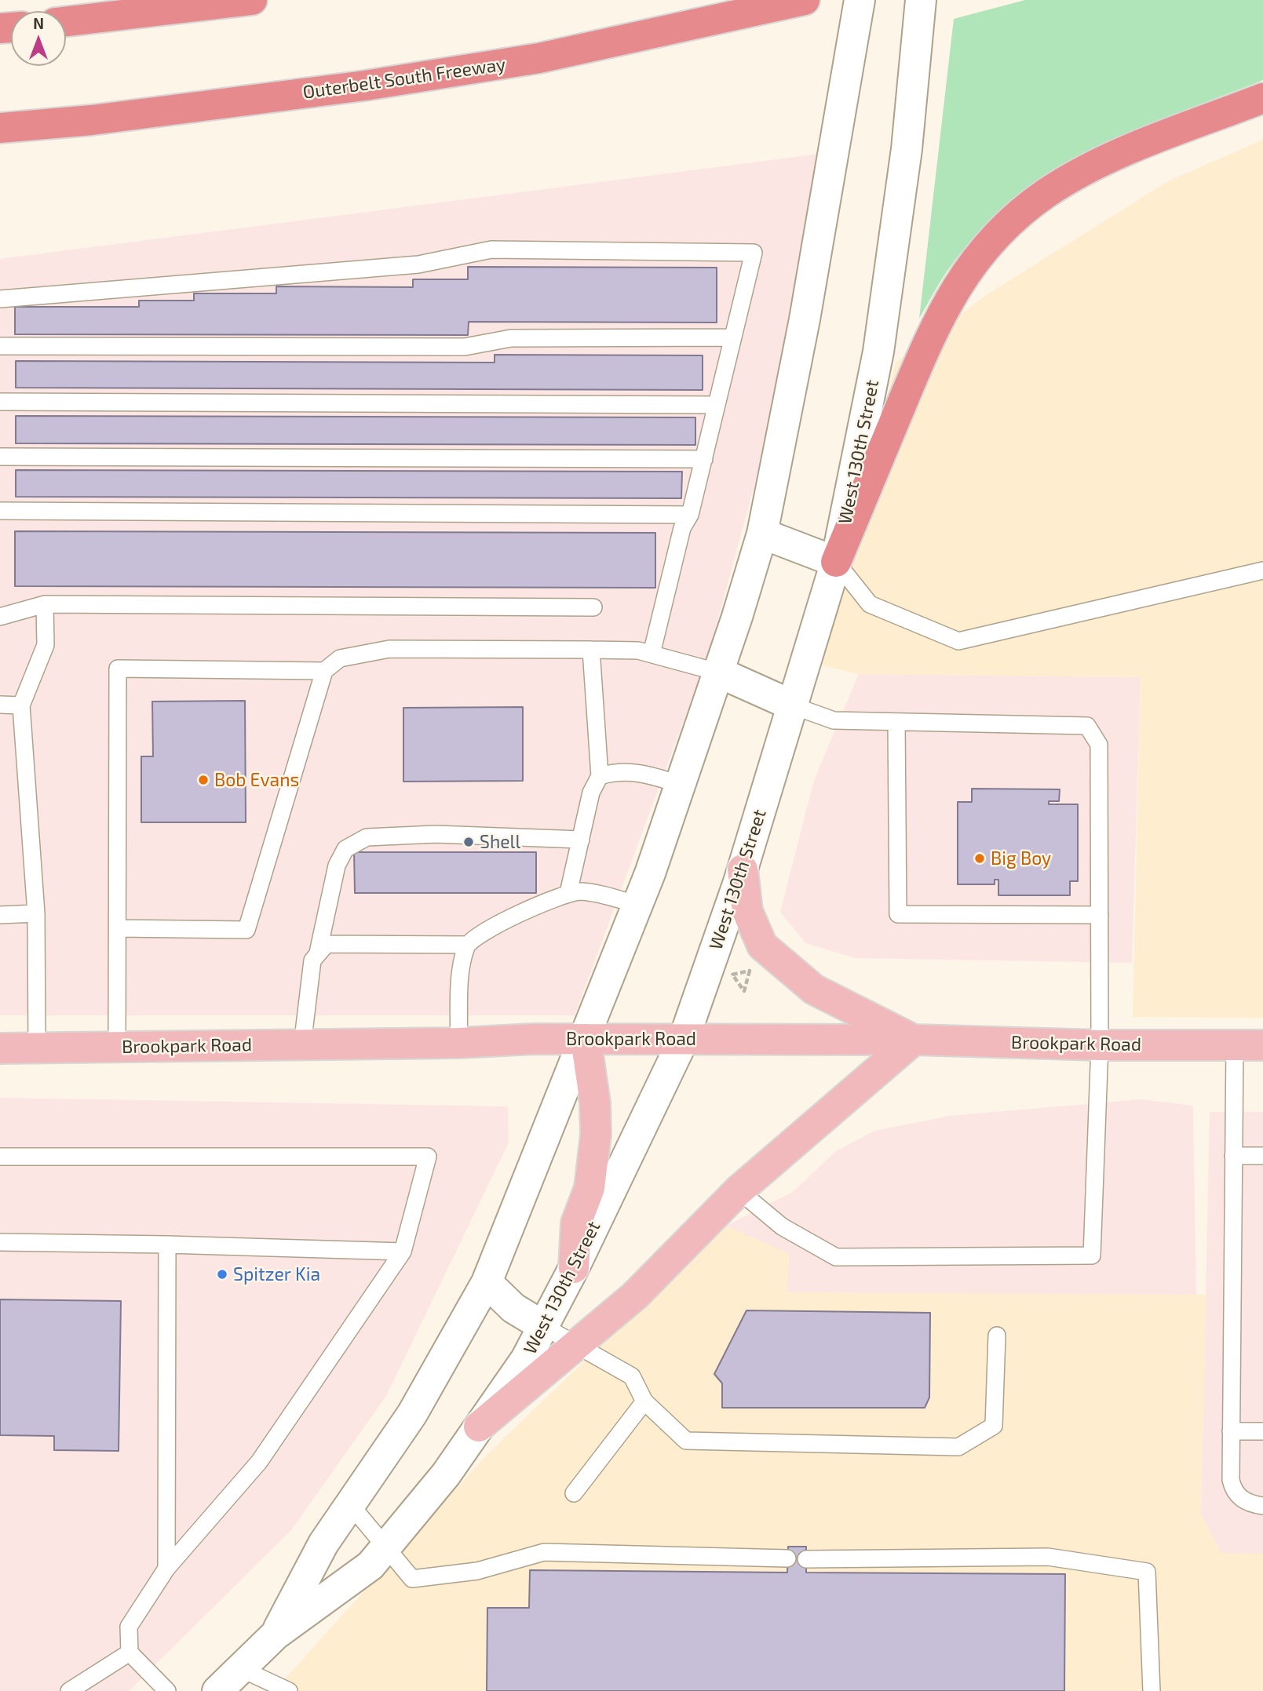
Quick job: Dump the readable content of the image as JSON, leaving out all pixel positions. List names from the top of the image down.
{
  "streets": {
    "highway": ["Outerbelt South Freeway"],
    "main road": ["West 130th Street", "Brookpark Road"]
  },
  "crossings": [
    ["West 130th Street", "Brookpark Road"]
  ],
  "places": [
    "Bob Evans",
    "Shell",
    "Big Boy",
    "Spitzer Kia"
  ],
  "north": "top"
}
